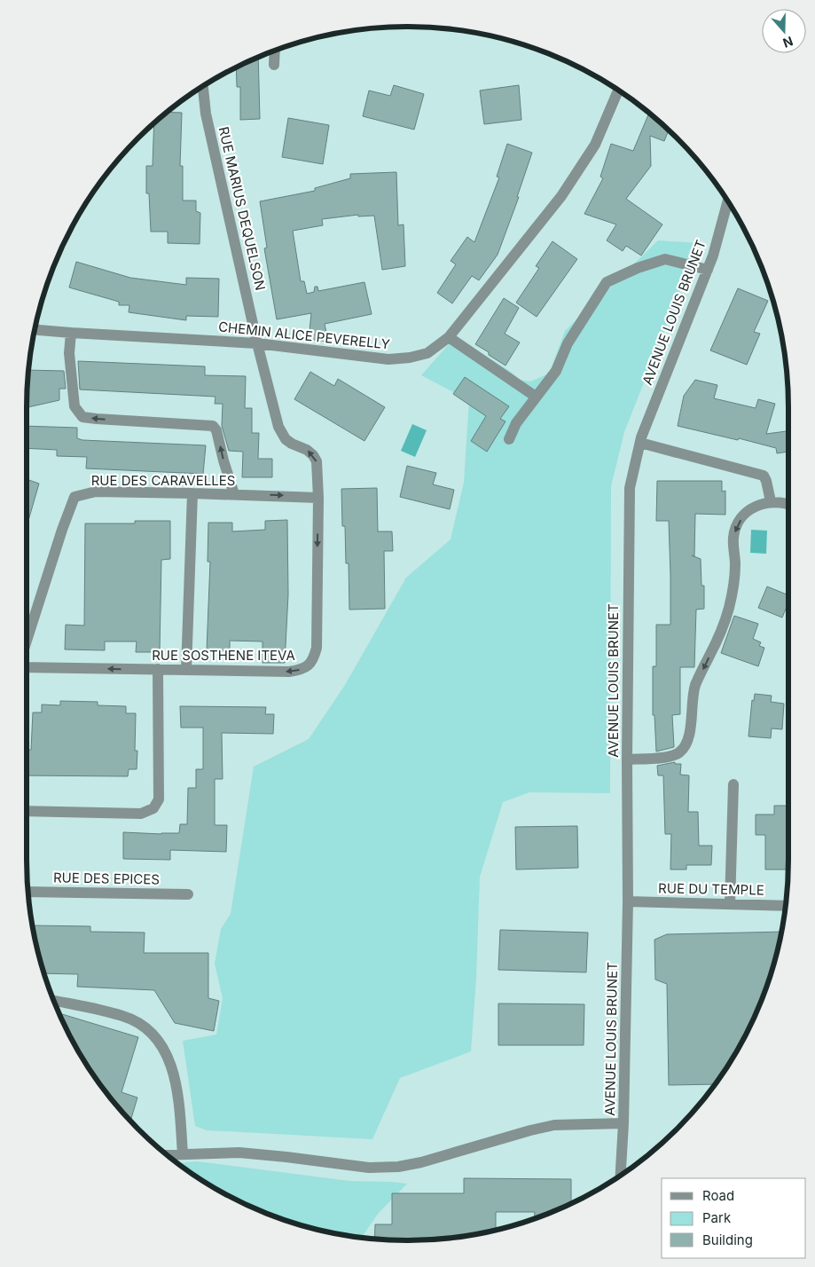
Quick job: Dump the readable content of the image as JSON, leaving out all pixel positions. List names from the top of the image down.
{
  "streets": {
    "street": [
      "RUE MARIUS DEQUELSON",
      "AVENUE LOUIS BRUNET",
      "CHEMIN ALICE PEVERELLY",
      "RUE DES CARAVELLES",
      "RUE SOSTHENE ITEVA",
      "RUE DES EPICES",
      "RUE DU TEMPLE"
    ]
  },
  "crossings": [
    ["RUE MARIUS DEQUELSON", "CHEMIN ALICE PEVERELLY"],
    ["RUE MARIUS DEQUELSON", "RUE DES CARAVELLES"],
    ["RUE MARIUS DEQUELSON", "RUE SOSTHENE ITEVA"],
    ["AVENUE LOUIS BRUNET", "RUE DU TEMPLE"],
    ["RUE DES CARAVELLES", "RUE SOSTHENE ITEVA"]
  ],
  "one_way": ["RUE MARIUS DEQUELSON"],
  "legend": ["Road", "Park", "Building"],
  "north": "bottom"
}
